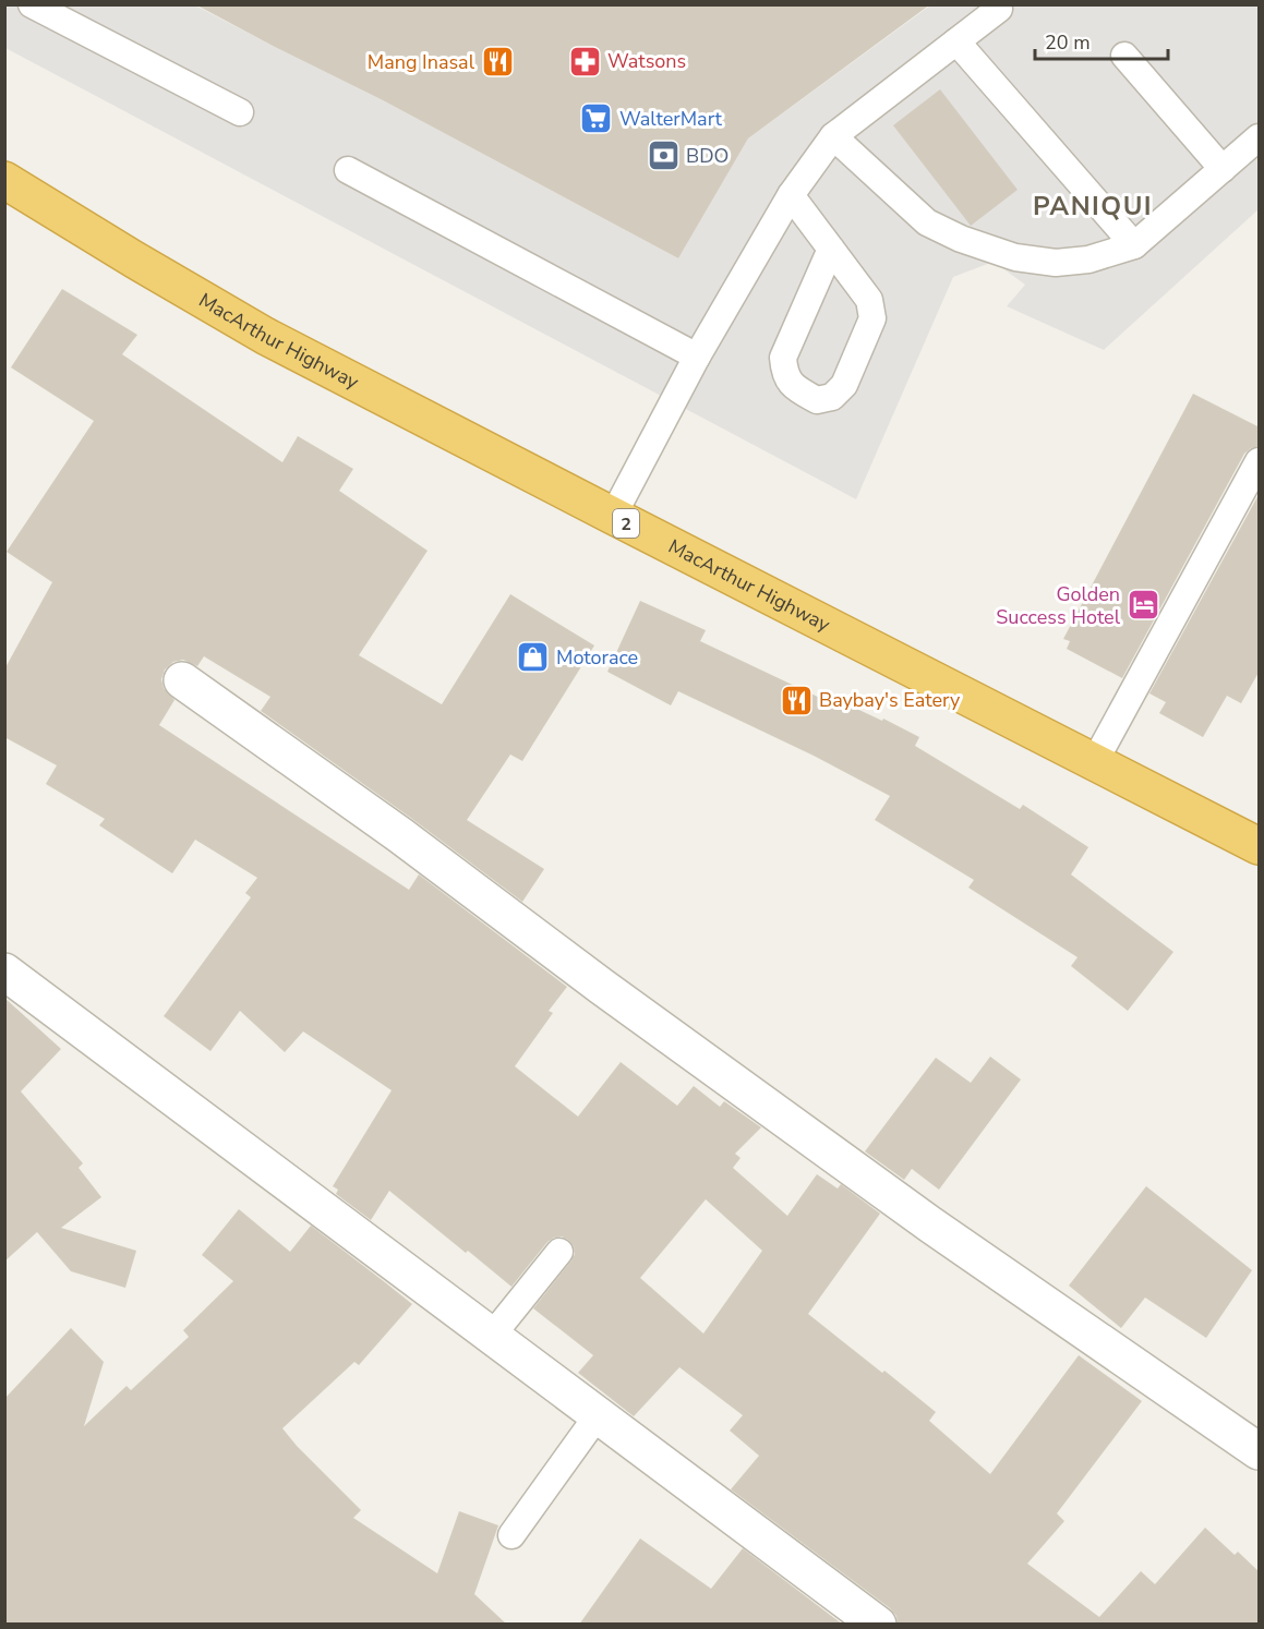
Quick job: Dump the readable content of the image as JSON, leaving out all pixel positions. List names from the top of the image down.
{
  "streets": {
    "highway": ["MacArthur Highway", "2"]
  },
  "districts": ["PANIQUI"],
  "places": {
    "pharmacy": ["Watsons"],
    "restaurant": ["Mang Inasal", "Baybay's Eatery"],
    "supermarket": ["WalterMart"],
    "bank": ["BDO"],
    "hotel": ["Golden Success Hotel"],
    "shop": ["Motorace"]
  },
  "scale_bar": "20 m"
}
